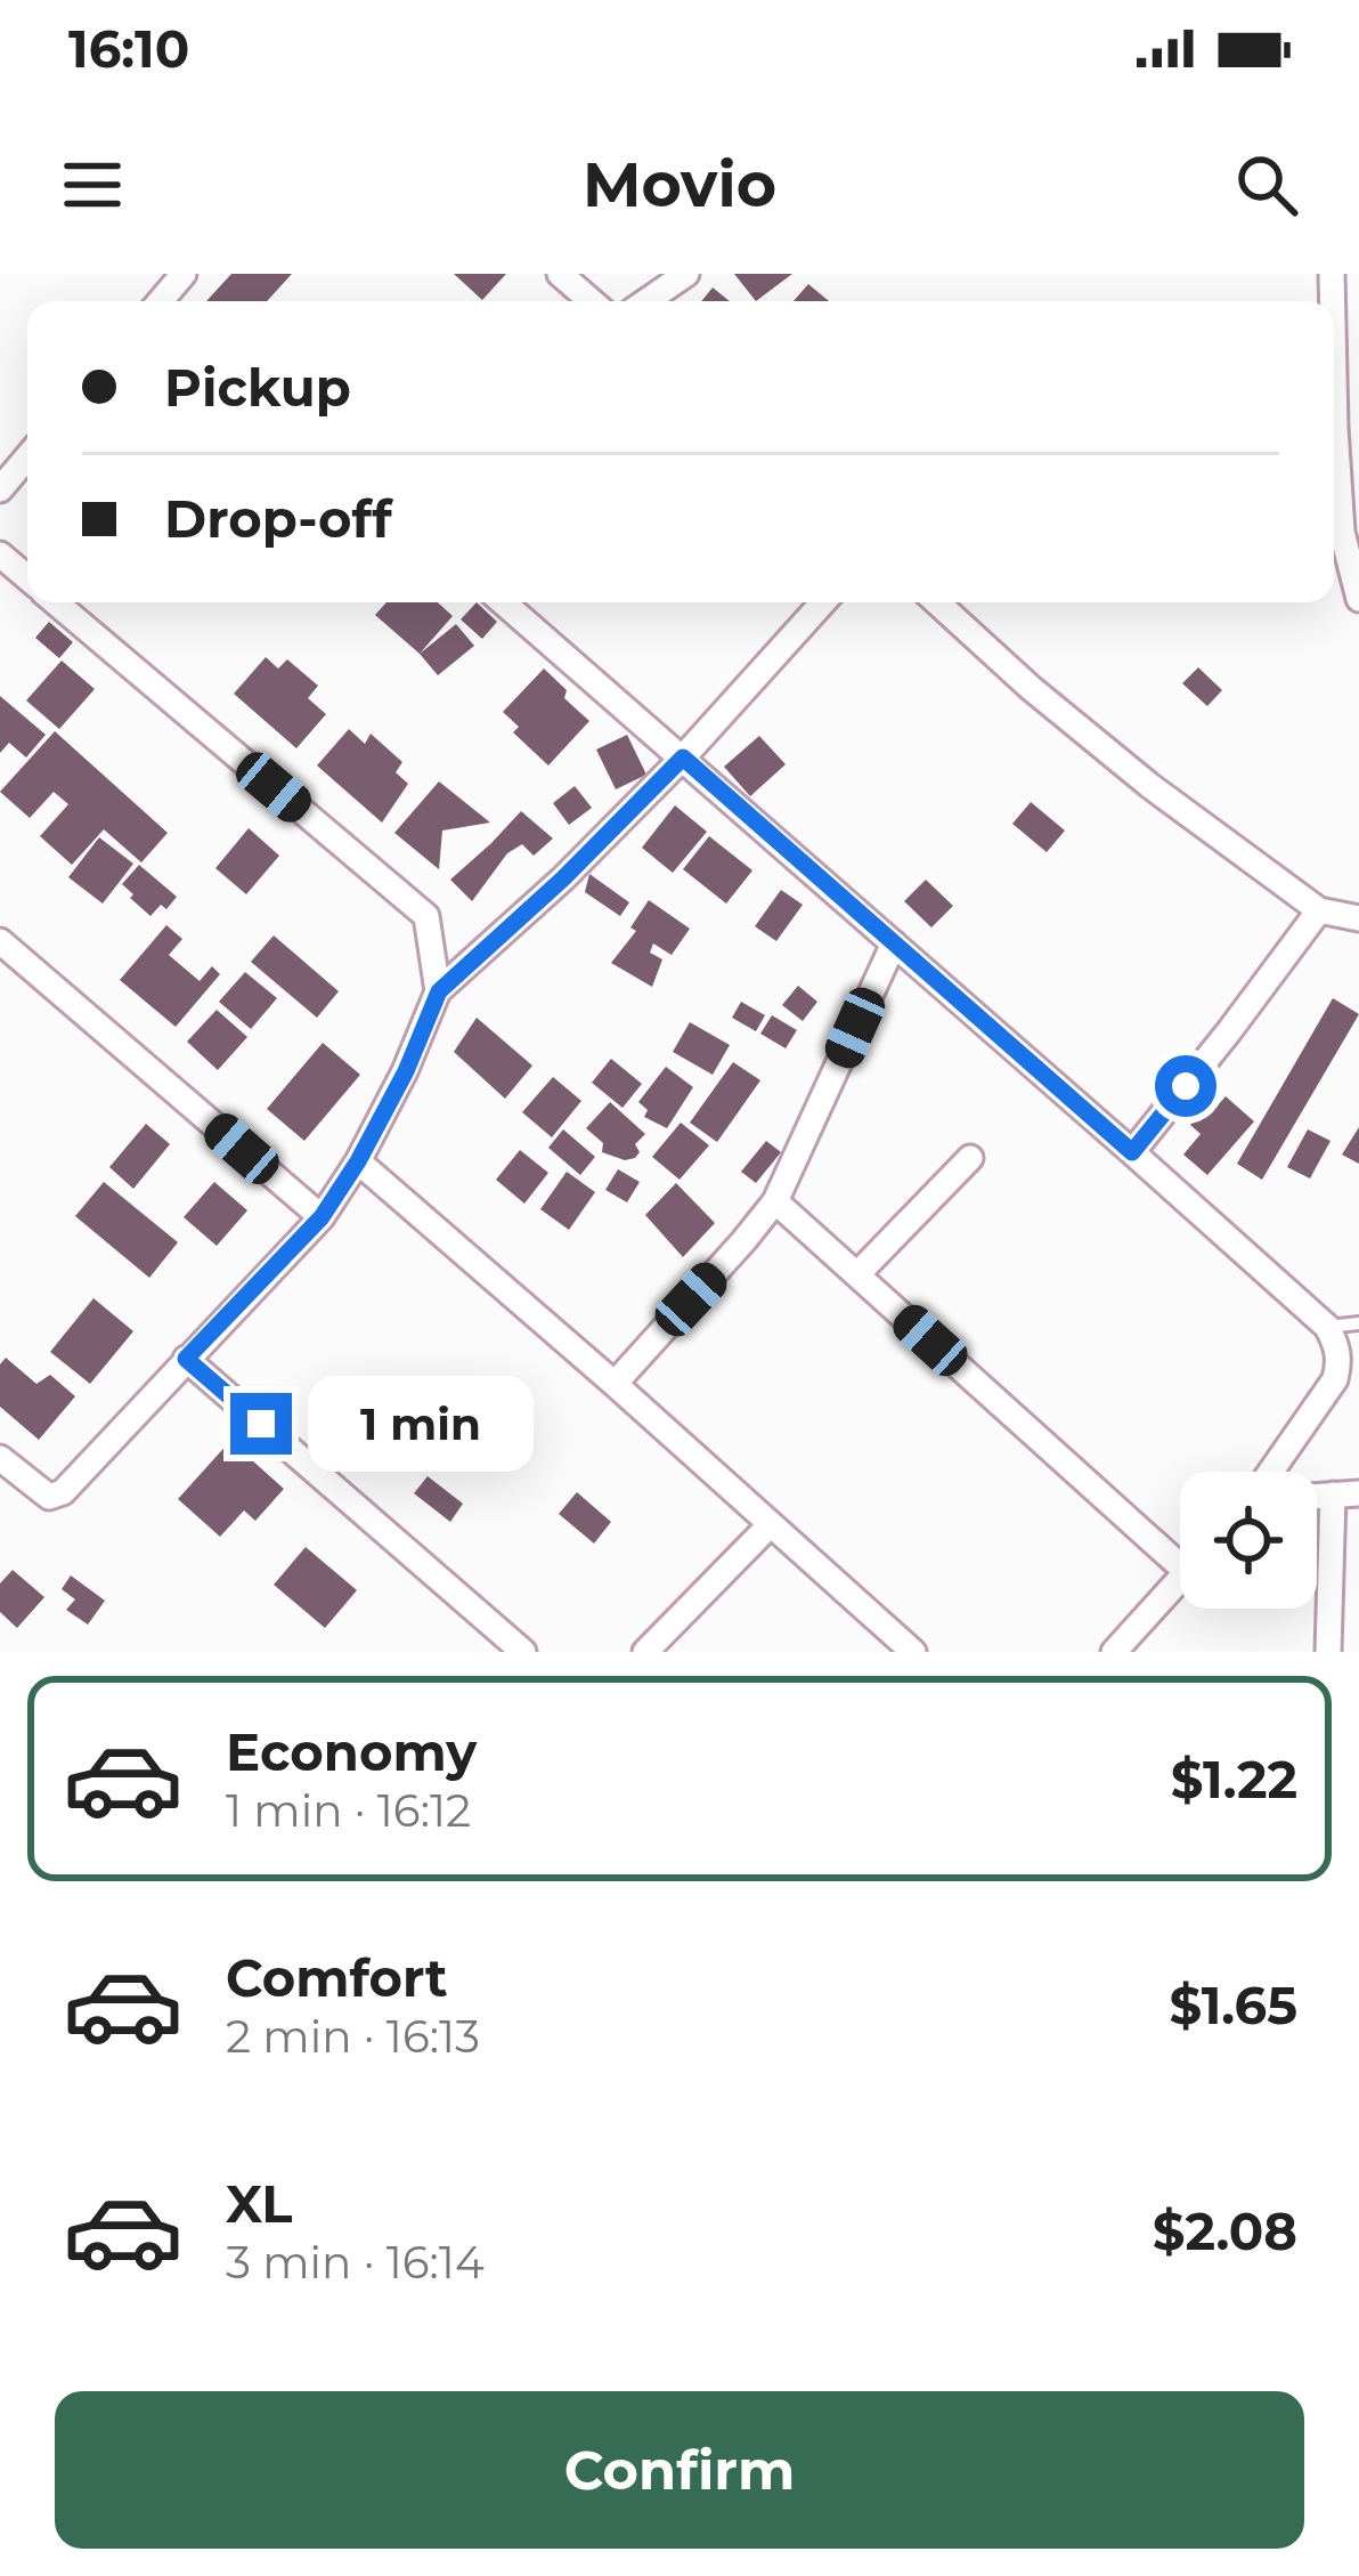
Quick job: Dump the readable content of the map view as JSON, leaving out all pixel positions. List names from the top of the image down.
{
  "page": {
    "status": "16:10",
    "header": "Movio",
    "banner": ["Pickup", "Drop-off"],
    "bubble": "1 min",
    "list": [
      {
        "name": "Economy",
        "note": "1 min · 16:12",
        "value": "$1.22"
      },
      {
        "name": "Comfort",
        "note": "2 min · 16:13",
        "value": "$1.65"
      },
      {
        "name": "XL",
        "note": "3 min · 16:14",
        "value": "$2.08"
      }
    ],
    "buttons": "Confirm"
  }
}
